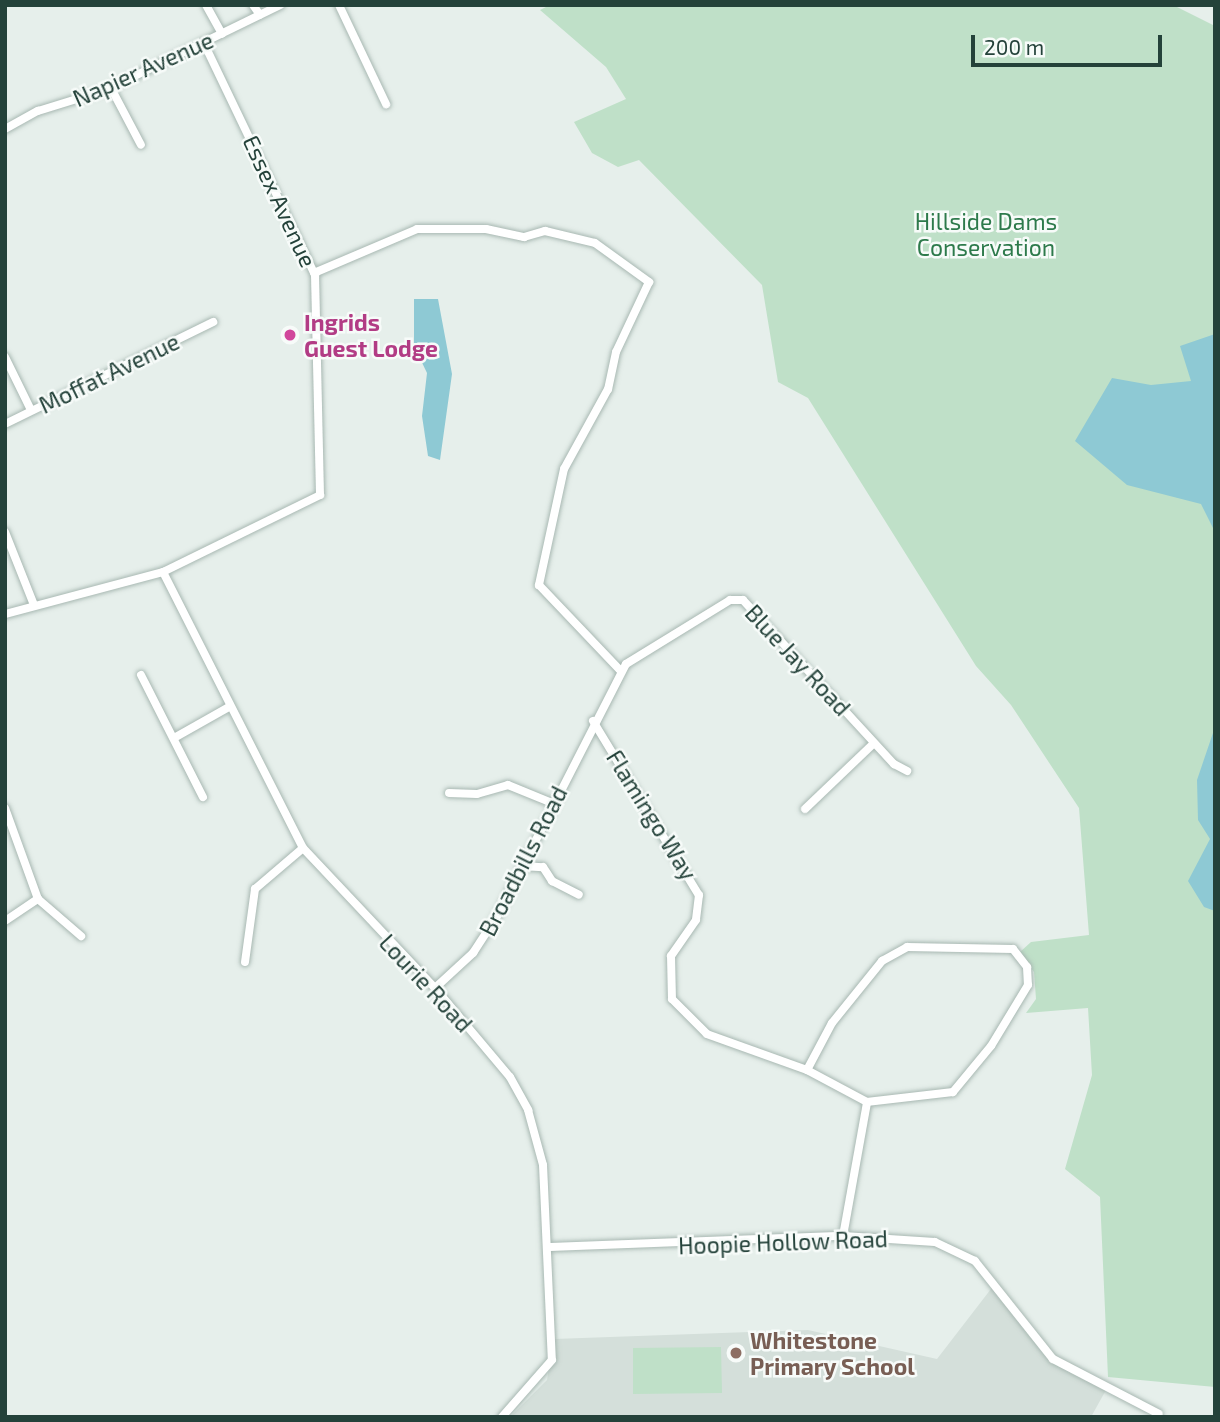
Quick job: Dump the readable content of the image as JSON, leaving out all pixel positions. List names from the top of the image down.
{
  "streets": {
    "street": [
      "Napier Avenue",
      "Essex Avenue",
      "Moffat Avenue",
      "Blue Jay Road",
      "Flamingo Way",
      "Broadbills Road",
      "Lourie Road",
      "Hoopie Hollow Road"
    ]
  },
  "crossings": [
    ["Napier Avenue", "Essex Avenue"],
    ["Essex Avenue", "Lourie Road"],
    ["Blue Jay Road", "Flamingo Way"],
    ["Blue Jay Road", "Broadbills Road"],
    ["Flamingo Way", "Broadbills Road"],
    ["Broadbills Road", "Lourie Road"],
    ["Lourie Road", "Hoopie Hollow Road"]
  ],
  "parks": ["Hillside Dams Conservation"],
  "places": ["Ingrids Guest Lodge", "Whitestone Primary School"],
  "scale_bar": "200 m"
}
